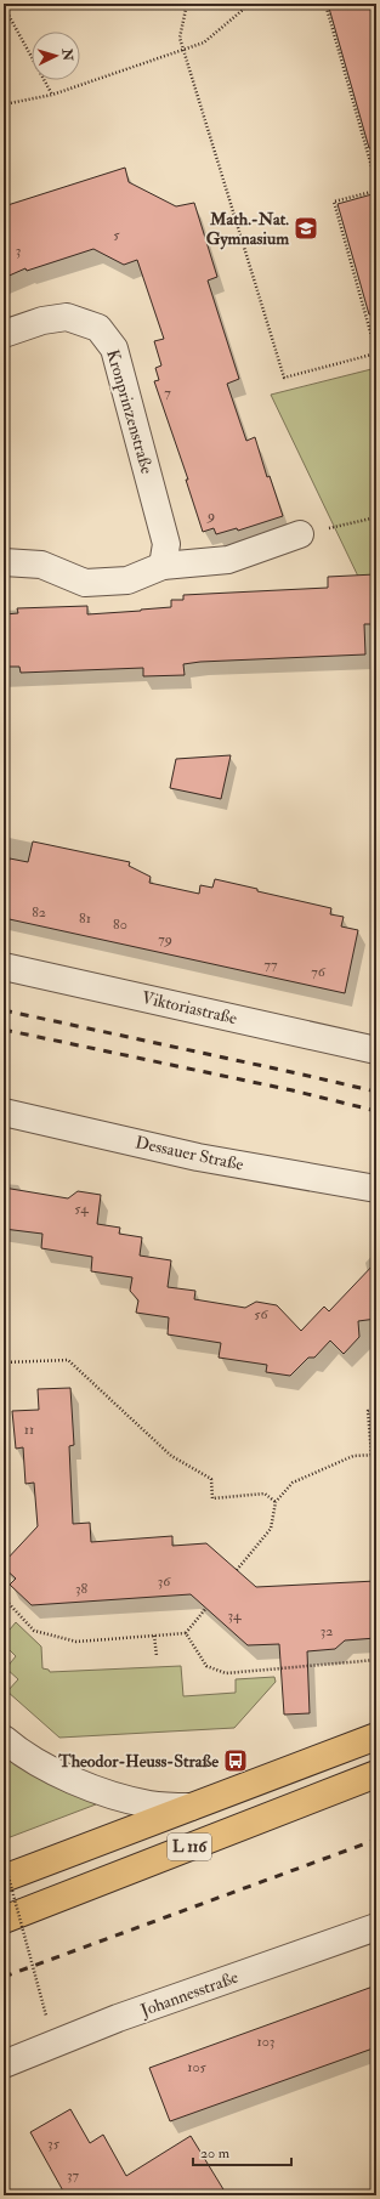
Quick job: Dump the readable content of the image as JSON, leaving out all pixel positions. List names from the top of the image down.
{
  "streets": {
    "main road": ["L 116"],
    "street": [
      "Kronprinzenstraße",
      "Viktoriastraße",
      "Dessauer Straße",
      "Johannesstraße"
    ]
  },
  "places": {
    "school or university": ["Math.-Nat. Gymnasium"],
    "bus stop": ["Theodor-Heuss-Straße"]
  },
  "house_numbers": [
    "5",
    "3",
    "7",
    "9",
    "82",
    "81",
    "80",
    "79",
    "77",
    "76",
    "54",
    "56",
    "11",
    "36",
    "38",
    "34",
    "32",
    "103",
    "105",
    "35",
    "37"
  ],
  "scale_bar": "20 m",
  "north": "right"
}
